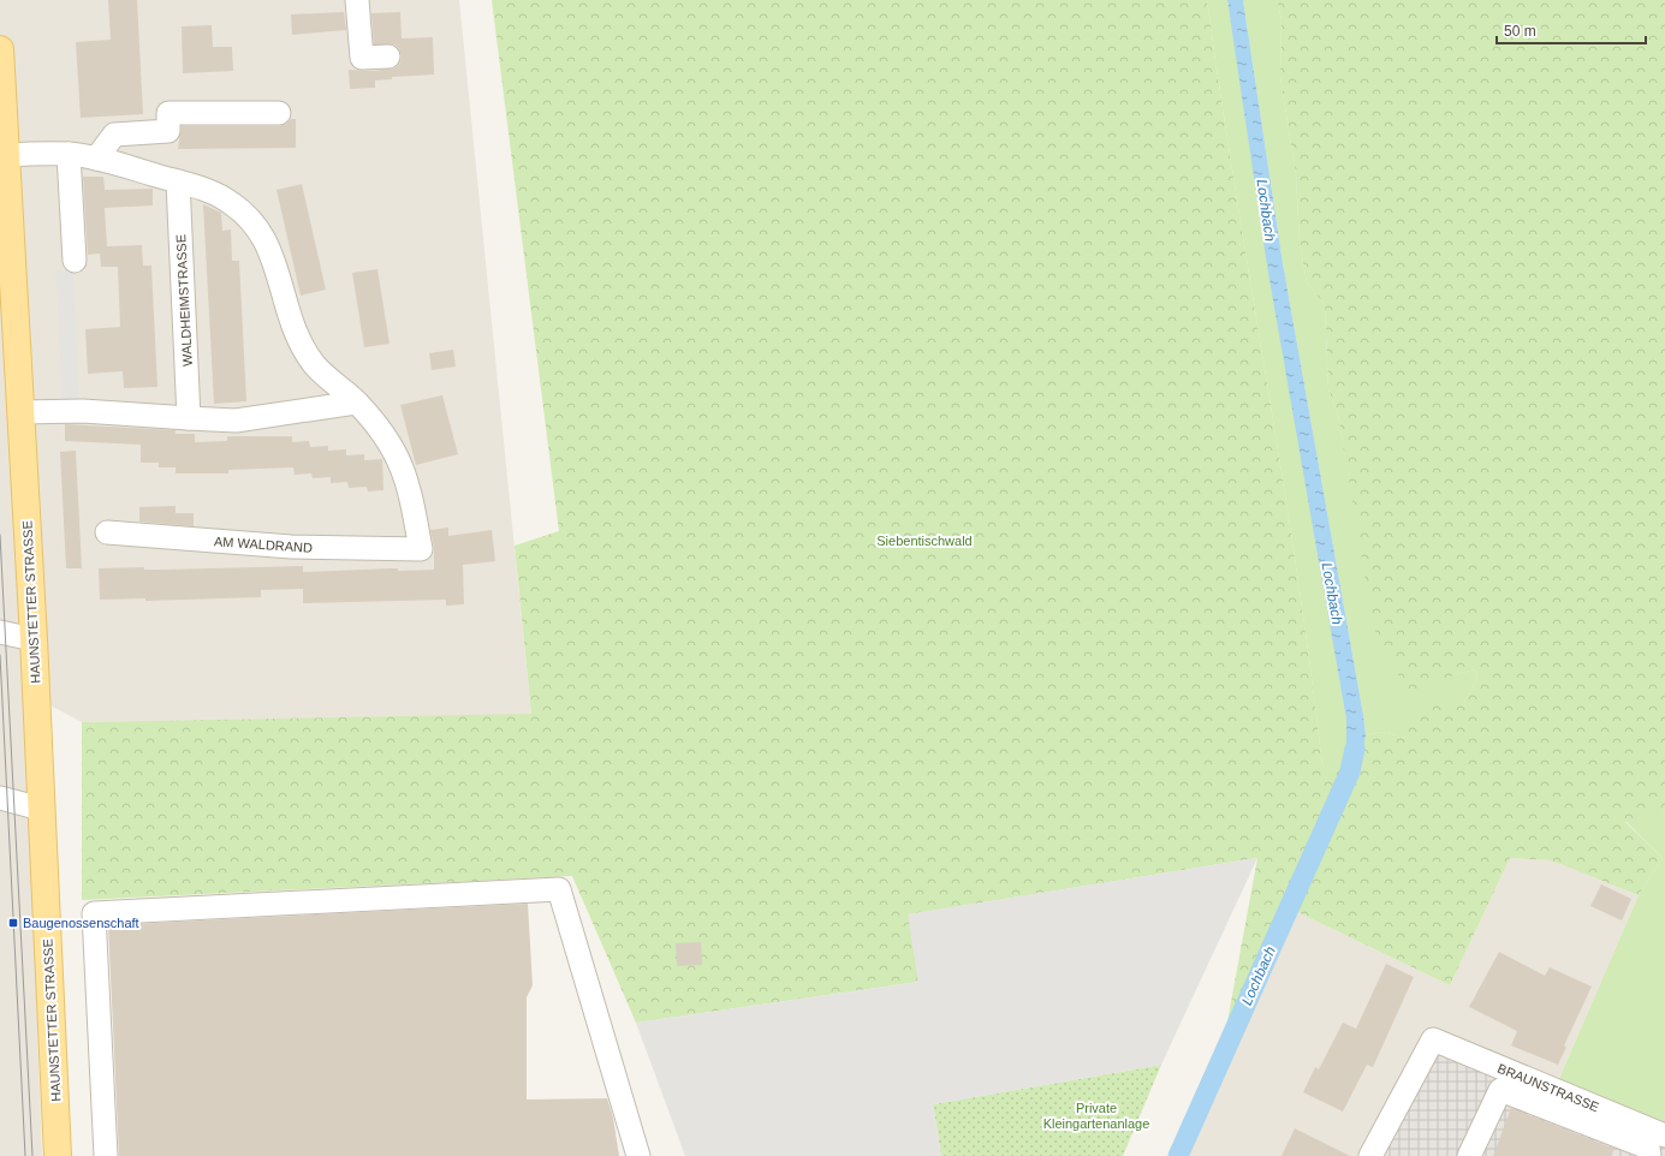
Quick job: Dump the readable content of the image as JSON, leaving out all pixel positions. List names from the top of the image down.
{
  "streets": {
    "main road": ["HAUNSTETTER STRASSE"],
    "street": ["WALDHEIMSTRASSE", "AM WALDRAND", "BRAUNSTRASSE"]
  },
  "water": ["Lochbach"],
  "parks": ["Siebentischwald", "Private Kleingartenanlage"],
  "places": {
    "transit": ["Baugenossenschaft"]
  },
  "scale_bar": "50 m"
}
